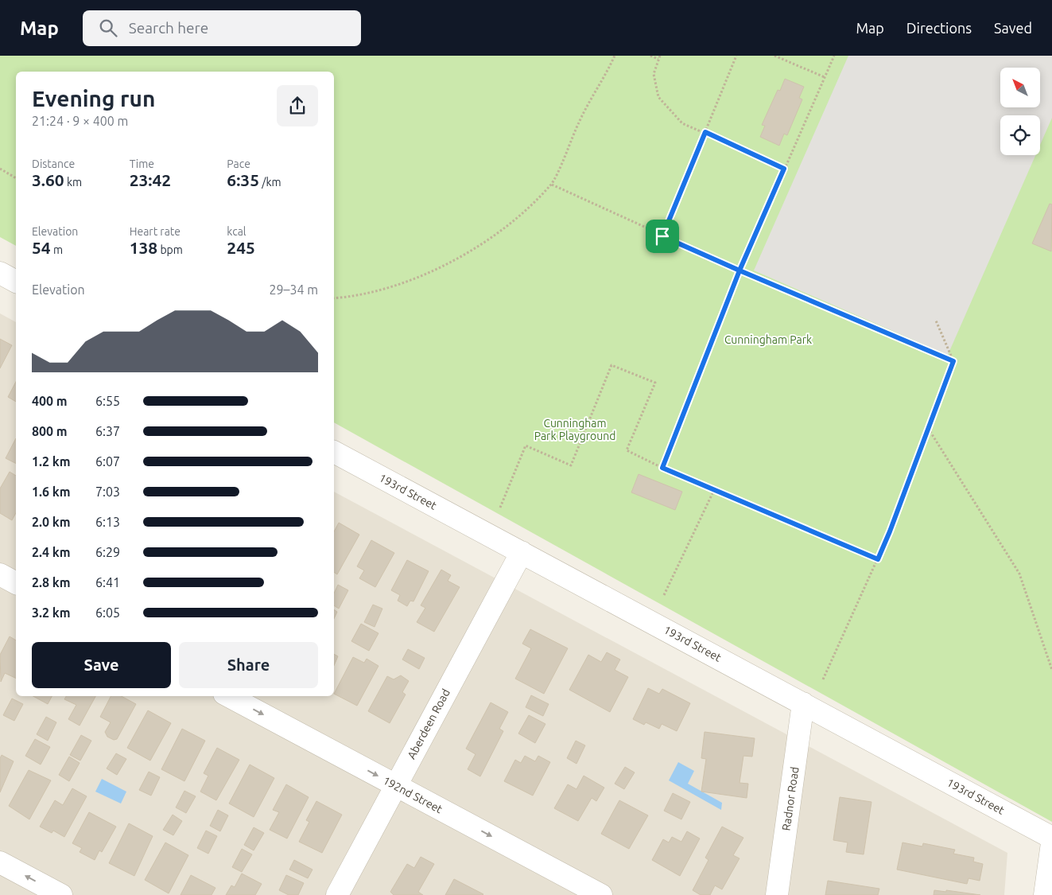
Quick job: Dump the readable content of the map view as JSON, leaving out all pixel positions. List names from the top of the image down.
{
  "streets": {
    "street": [
      "193rd Street",
      "Aberdeen Road",
      "192nd Street",
      "Radnor Road"
    ]
  },
  "crossings": [
    ["193rd Street", "Aberdeen Road"],
    ["193rd Street", "Radnor Road"],
    ["Aberdeen Road", "192nd Street"]
  ],
  "one_way": ["192nd Street"],
  "parks": ["Cunningham Park", "Cunningham Park Playground"],
  "north": "top left",
  "page": {
    "header": "Map",
    "search": "Search here",
    "nav": ["Map", "Directions", "Saved"],
    "heading": ["Evening run", "21:24 · 9 × 400 m"],
    "stats": [
      ["Distance", "3.60 km"],
      ["Time", "23:42"],
      ["Pace", "6:35 /km"],
      ["Elevation", "54 m"],
      ["Heart rate", "138 bpm"],
      ["kcal", "245"]
    ],
    "chart": ["Elevation", "29–34 m"],
    "list": [
      {
        "name": "400 m",
        "note": "6:55"
      },
      {
        "name": "800 m",
        "note": "6:37"
      },
      {
        "name": "1.2 km",
        "note": "6:07"
      },
      {
        "name": "1.6 km",
        "note": "7:03"
      },
      {
        "name": "2.0 km",
        "note": "6:13"
      },
      {
        "name": "2.4 km",
        "note": "6:29"
      },
      {
        "name": "2.8 km",
        "note": "6:41"
      },
      {
        "name": "3.2 km",
        "note": "6:05"
      }
    ],
    "buttons": ["Save", "Share"]
  }
}
